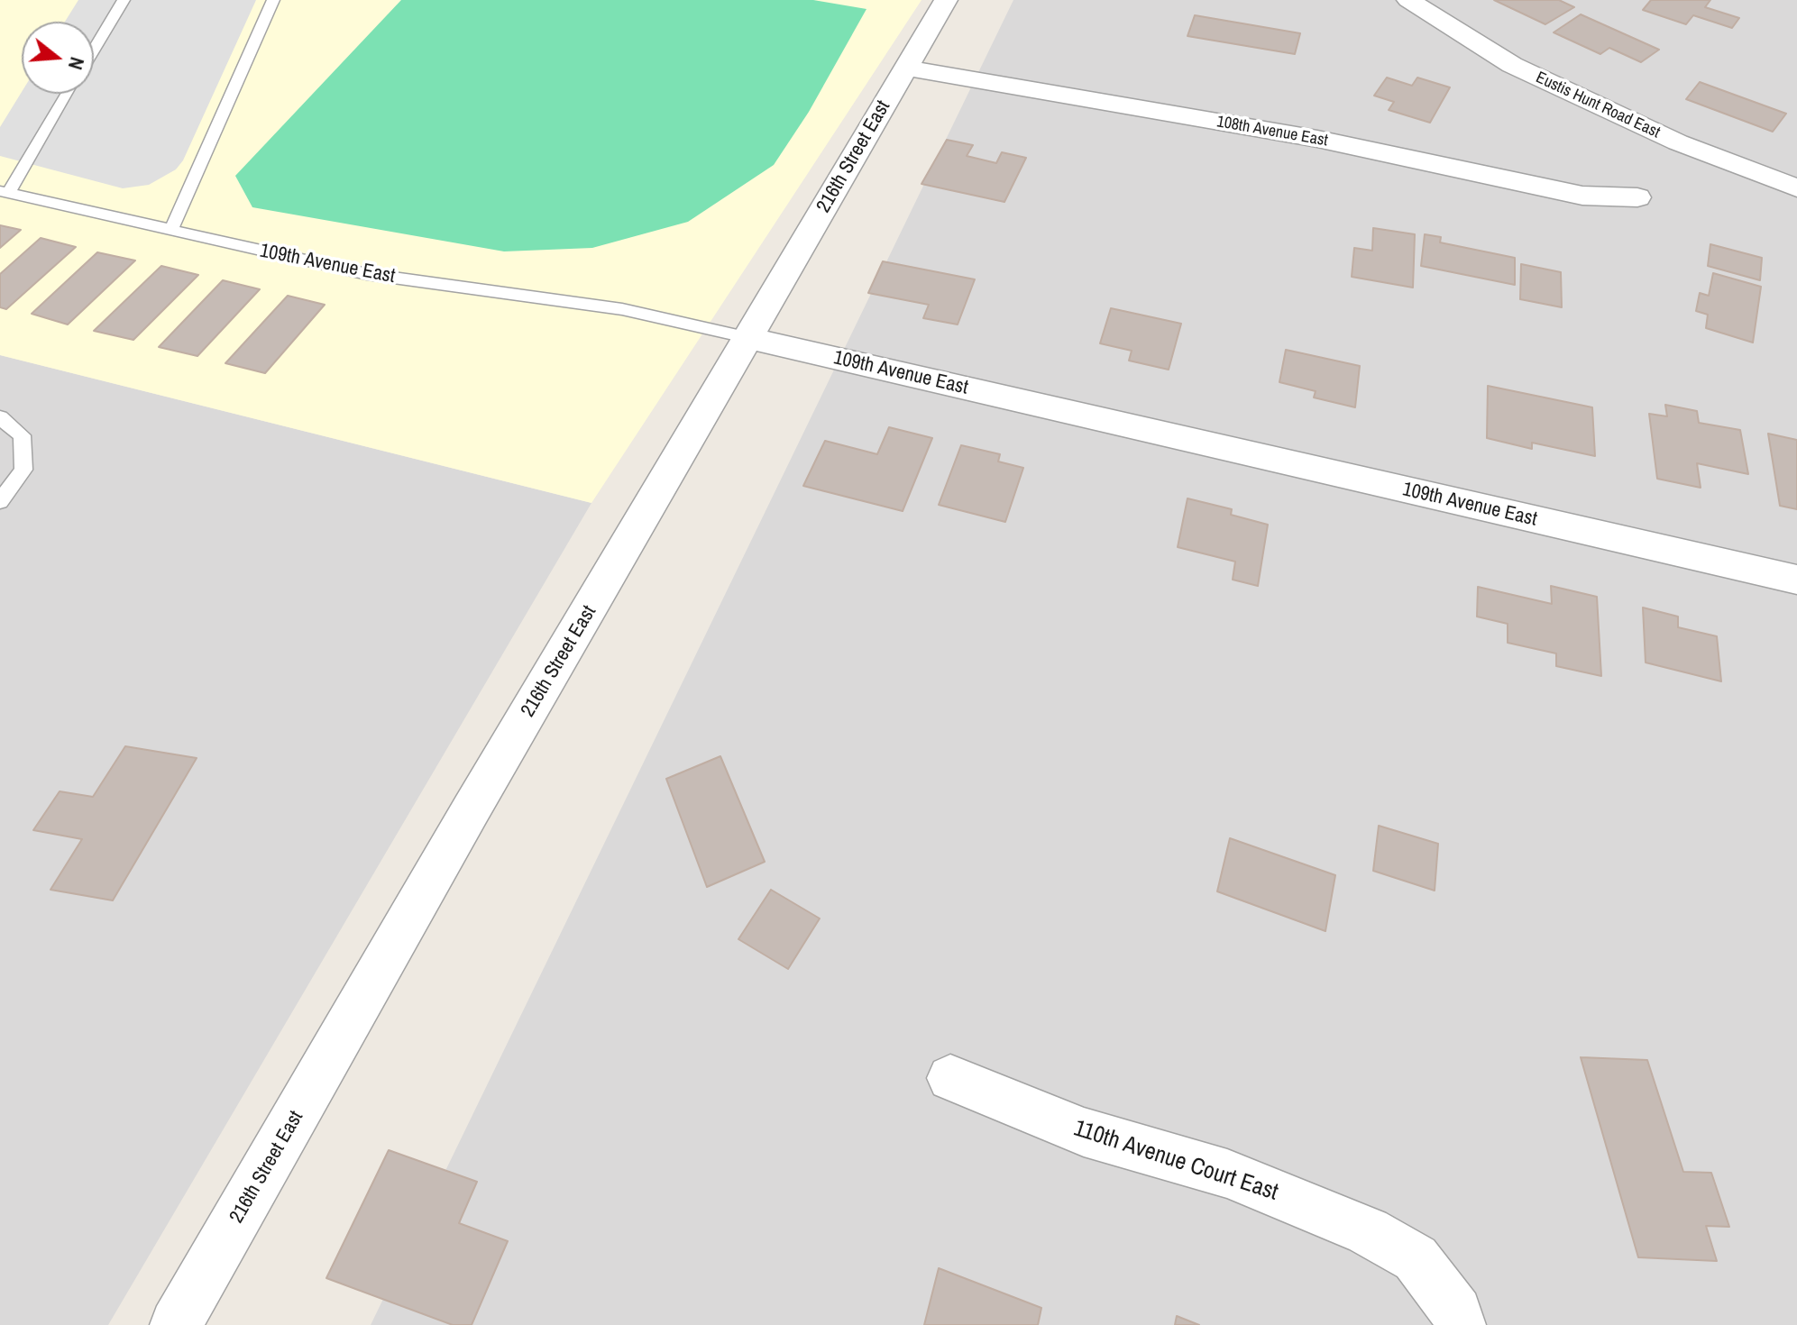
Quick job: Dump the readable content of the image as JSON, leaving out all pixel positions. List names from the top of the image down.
{
  "streets": {
    "street": [
      "Eustis Hunt Road East",
      "108th Avenue East",
      "216th Street East",
      "109th Avenue East",
      "110th Avenue Court East"
    ]
  },
  "crossings": [
    ["108th Avenue East", "216th Street East"],
    ["216th Street East", "109th Avenue East"]
  ],
  "north": "right"
}
